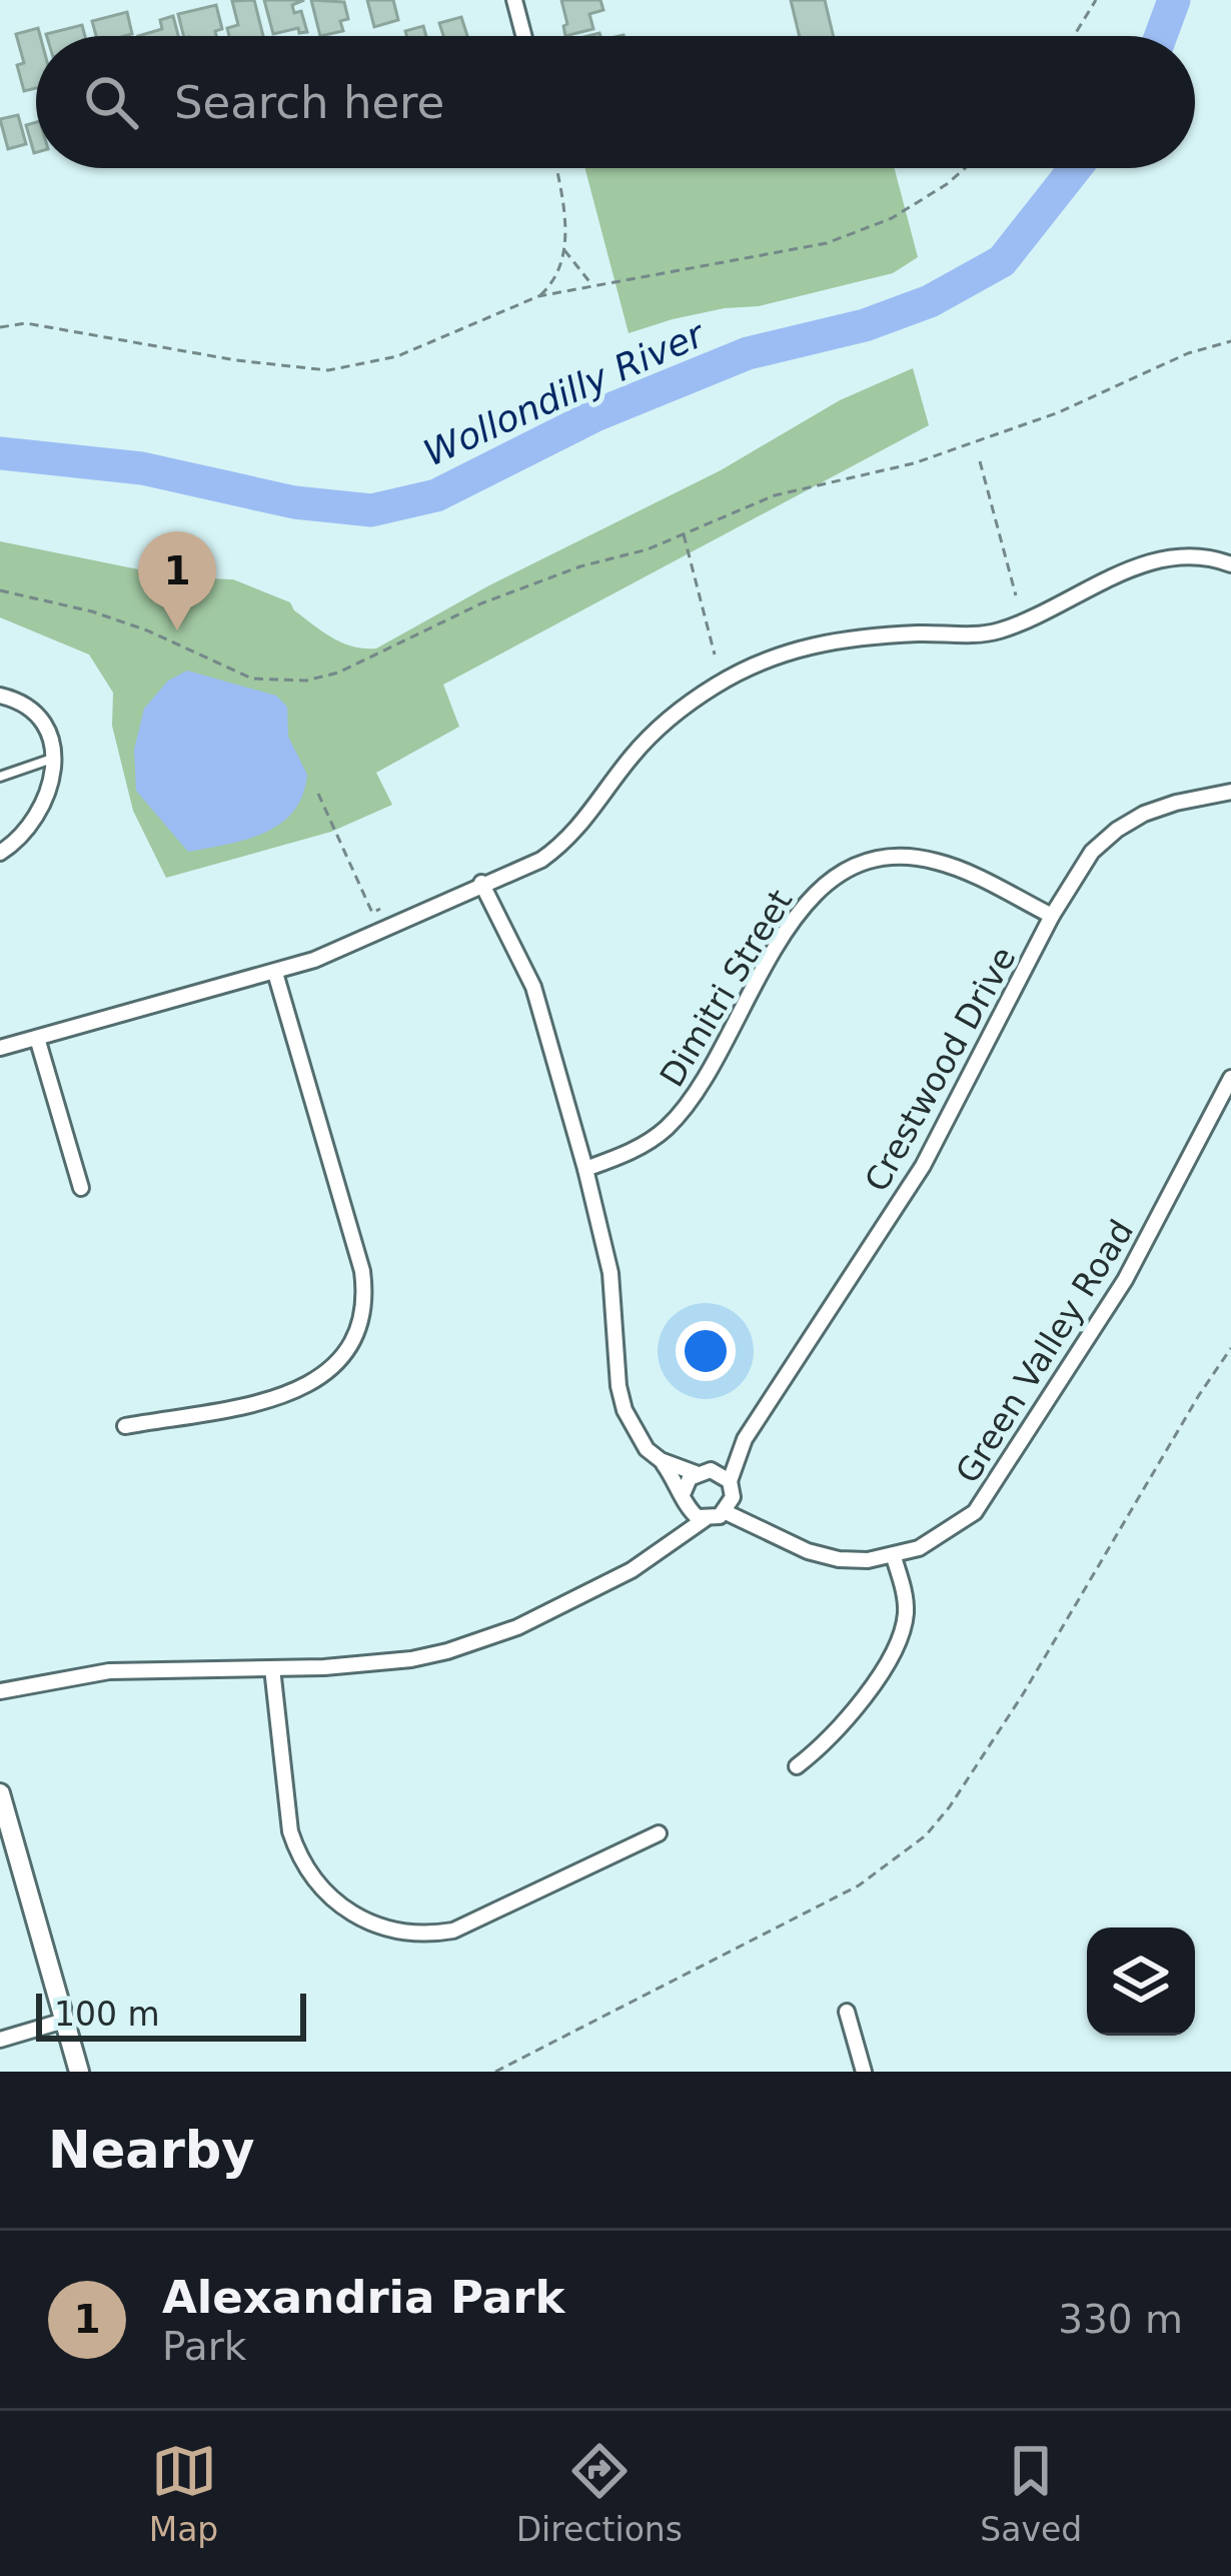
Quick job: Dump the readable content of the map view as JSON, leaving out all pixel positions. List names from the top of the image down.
{
  "streets": {
    "street": ["Dimitri Street", "Crestwood Drive", "Green Valley Road"]
  },
  "crossings": [
    ["Dimitri Street", "Crestwood Drive"],
    ["Crestwood Drive", "Green Valley Road"]
  ],
  "water": ["Wollondilly River"],
  "scale_bar": "100 m",
  "page": {
    "search": "Search here",
    "pins": "1",
    "scale": "100 m",
    "heading": "Nearby",
    "list": [
      {
        "mark": "1",
        "name": "Alexandria Park",
        "note": "Park",
        "value": "330 m"
      }
    ],
    "nav": ["Map", "Directions", "Saved"]
  }
}
